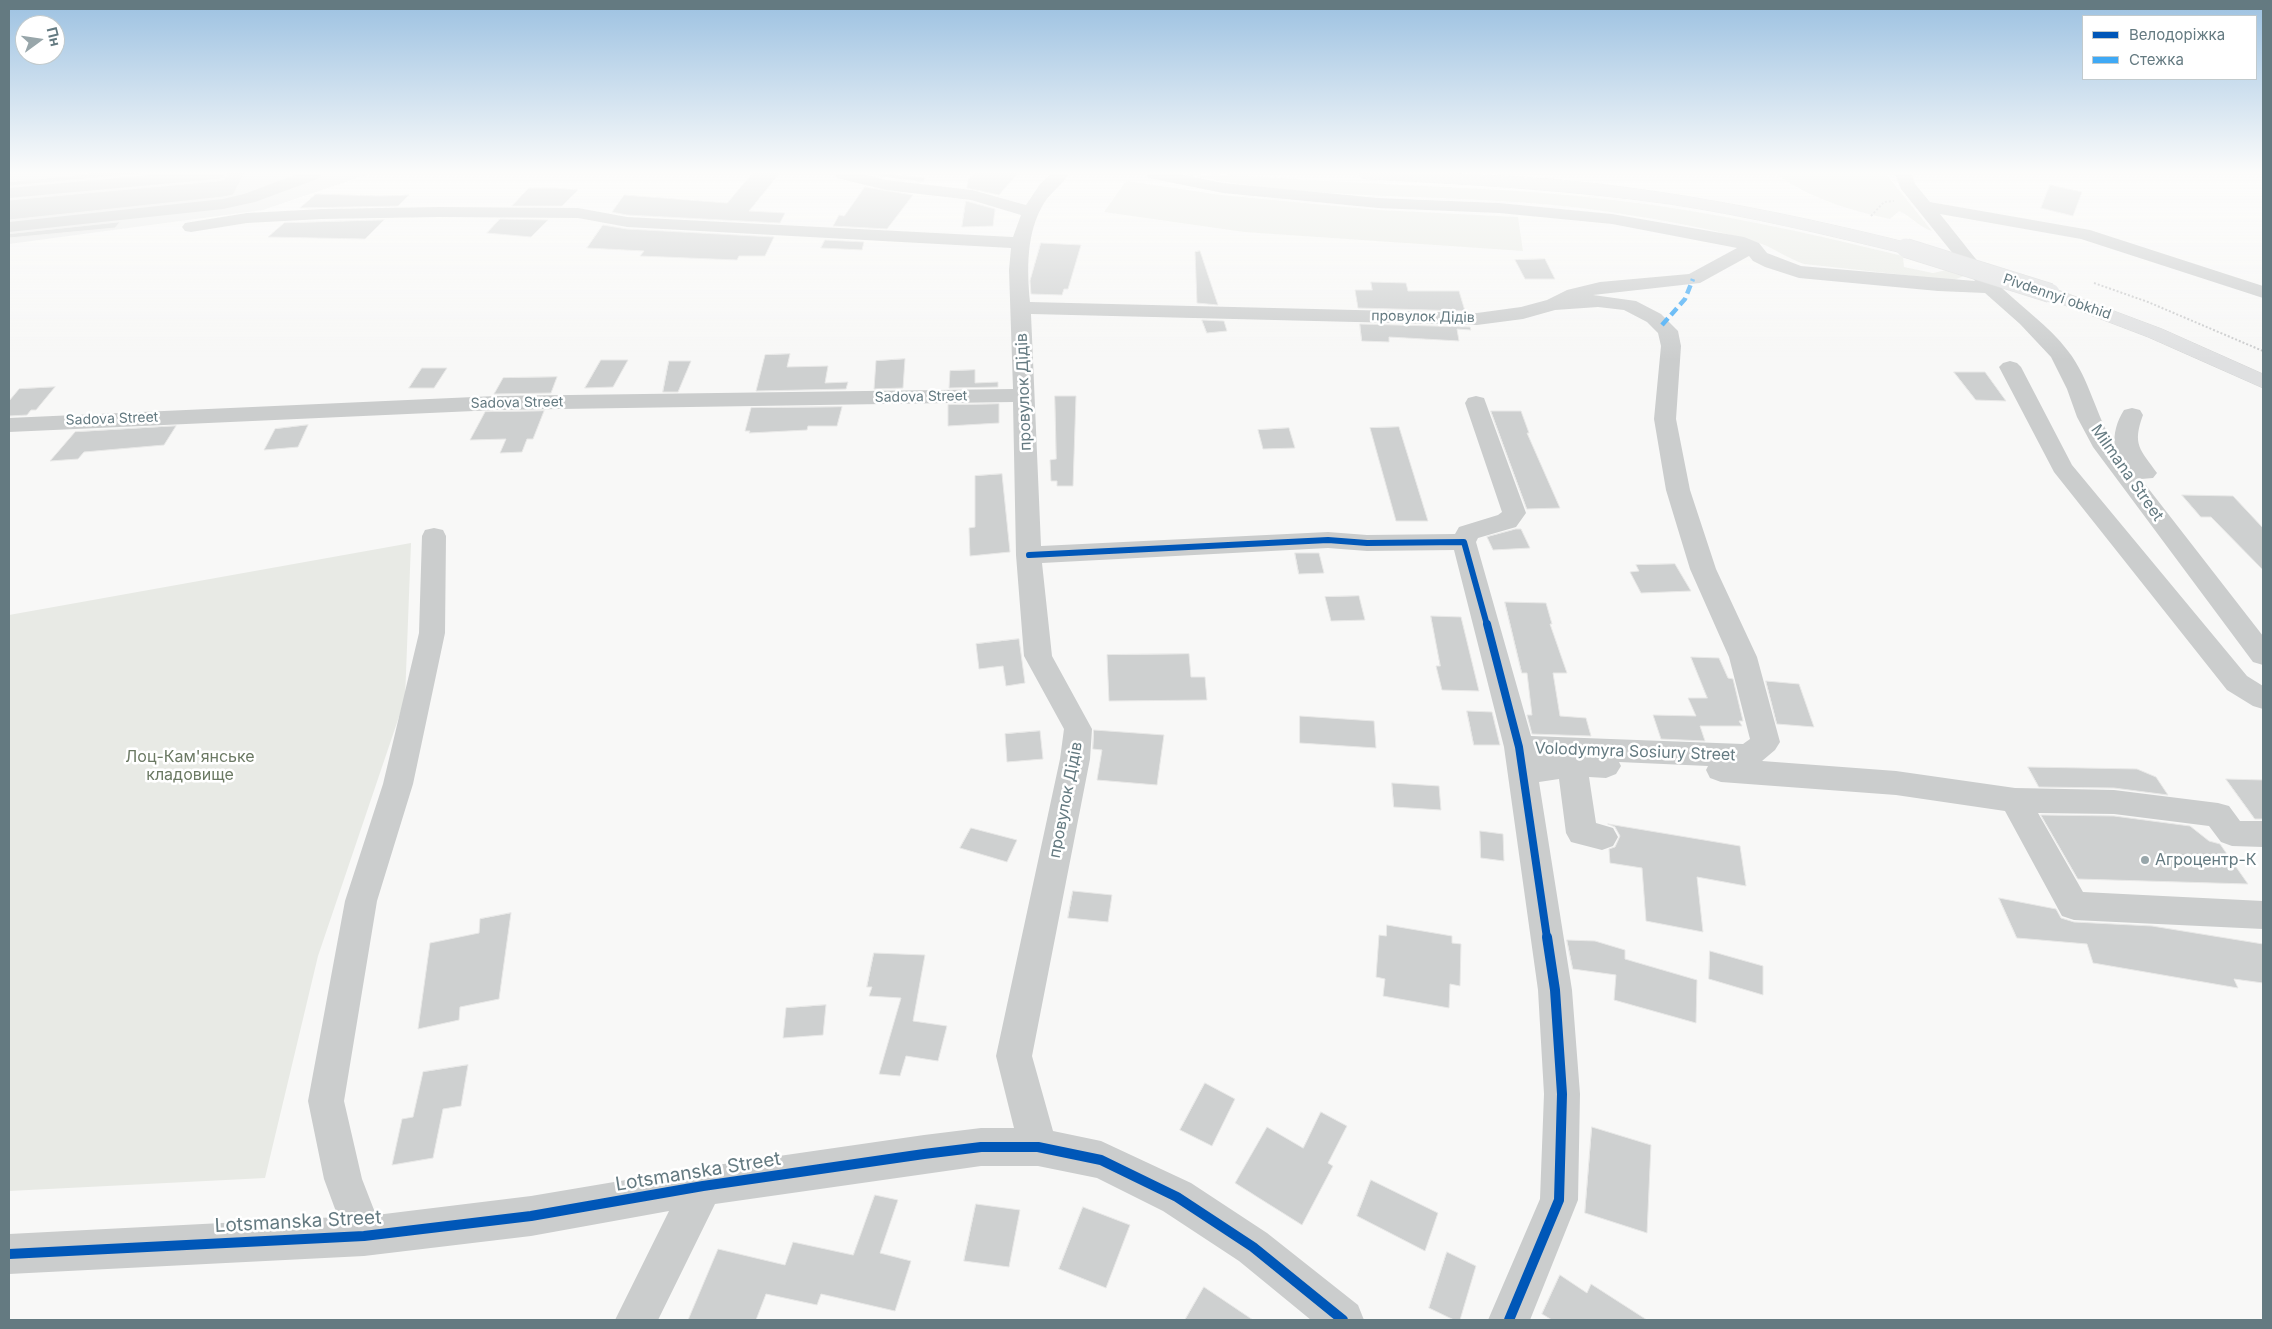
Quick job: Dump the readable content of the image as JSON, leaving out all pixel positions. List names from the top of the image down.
{
  "streets": {
    "main road": ["Pivdennyi obkhid"],
    "street": [
      "провулок Дідів",
      "Sadova Street",
      "Milmana Street",
      "Volodymyra Sosiury Street",
      "Lotsmanska Street"
    ]
  },
  "crossings": [
    ["провулок Дідів", "Sadova Street"],
    ["провулок Дідів", "Volodymyra Sosiury Street"],
    ["провулок Дідів", "Lotsmanska Street"]
  ],
  "parks": ["Лоц-Кам'янcьке кладовище"],
  "places": ["Агроцентр-К"],
  "legend": ["Велодоріжка", "Стежка"],
  "north": "right"
}
